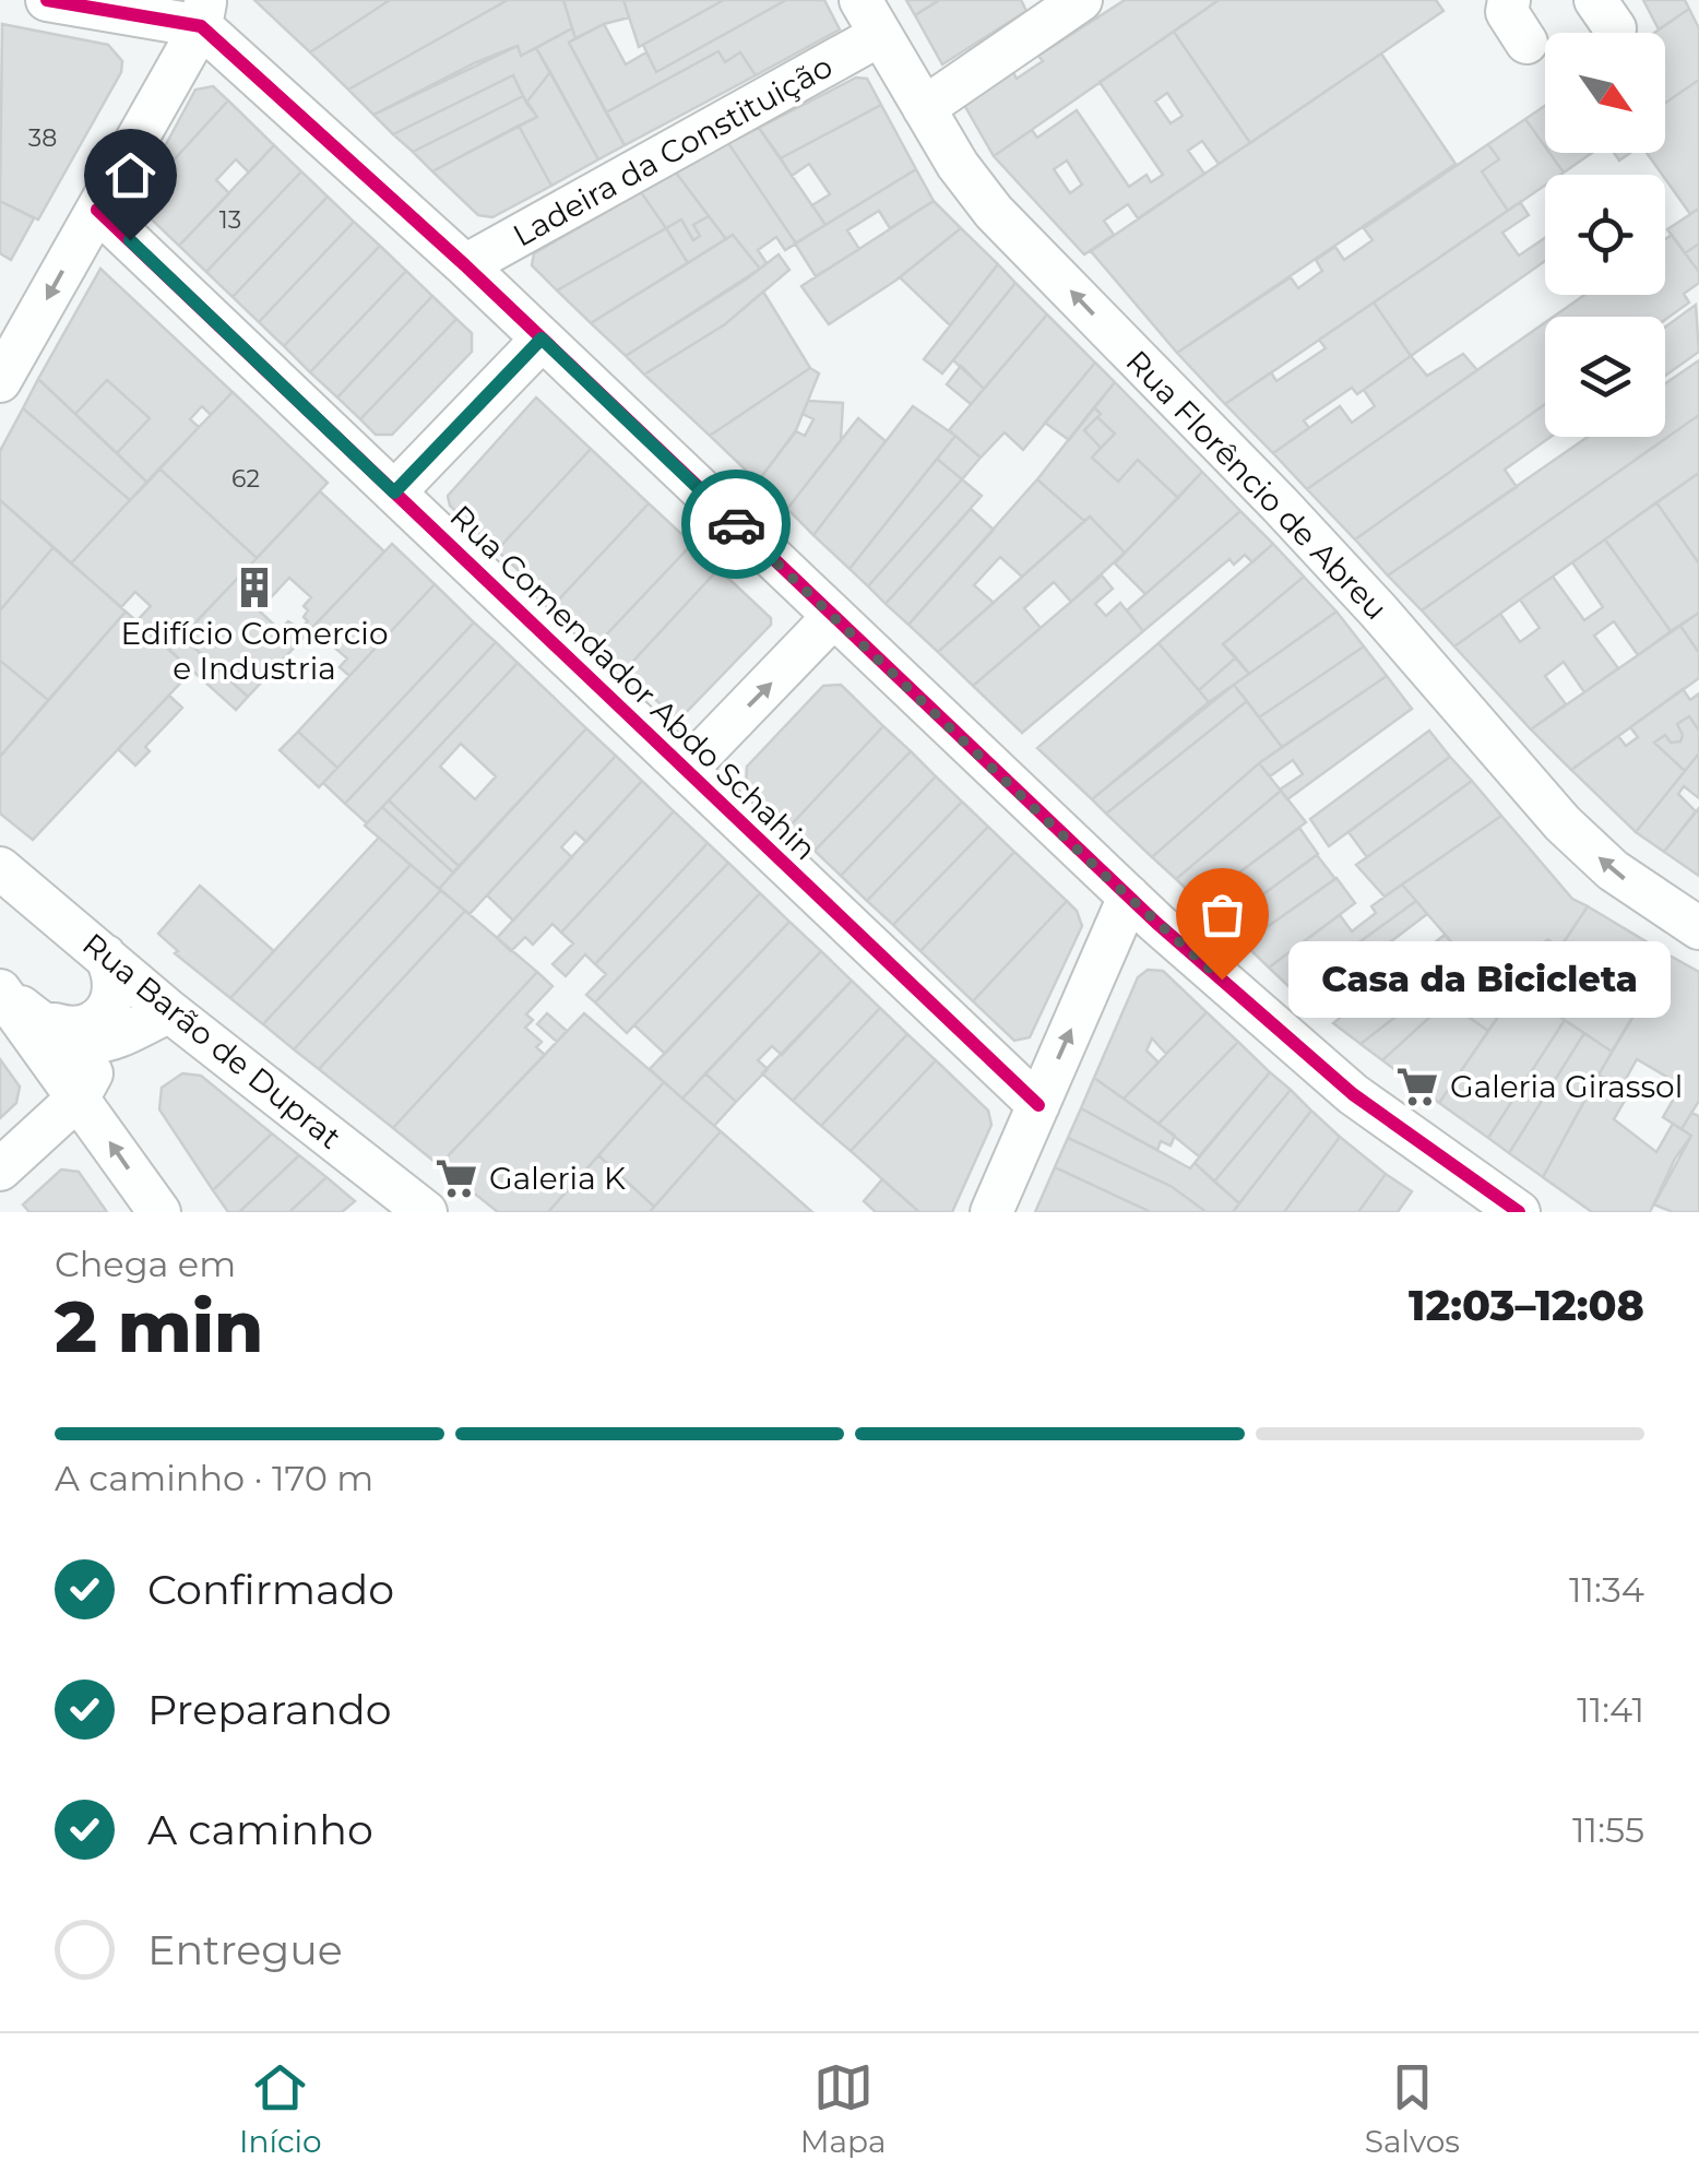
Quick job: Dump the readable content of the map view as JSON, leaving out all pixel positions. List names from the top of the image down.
{
  "streets": {
    "street": [
      "Ladeira da Constituição",
      "Rua Florêncio de Abreu",
      "Rua Comendador Abdo Schahin",
      "Rua Barão de Duprat"
    ]
  },
  "crossings": [
    ["Ladeira da Constituição", "Rua Florêncio de Abreu"]
  ],
  "places": {
    "building": ["Edifício Comercio e Industria"],
    "other": ["Casa da Bicicleta"],
    "supermarket": ["Galeria Girassol", "Galeria K"]
  },
  "house_numbers": ["38", "13", "62"],
  "north": "bottom right",
  "page": {
    "bubble": "Casa da Bicicleta",
    "heading": ["2 min", "Chega em", "12:03–12:08"],
    "bar": "A caminho · 170 m",
    "list": [
      ["Confirmado", "11:34"],
      ["Preparando", "11:41"],
      ["A caminho", "11:55"],
      "Entregue"
    ],
    "tabs": ["Início", "Mapa", "Salvos"]
  }
}
